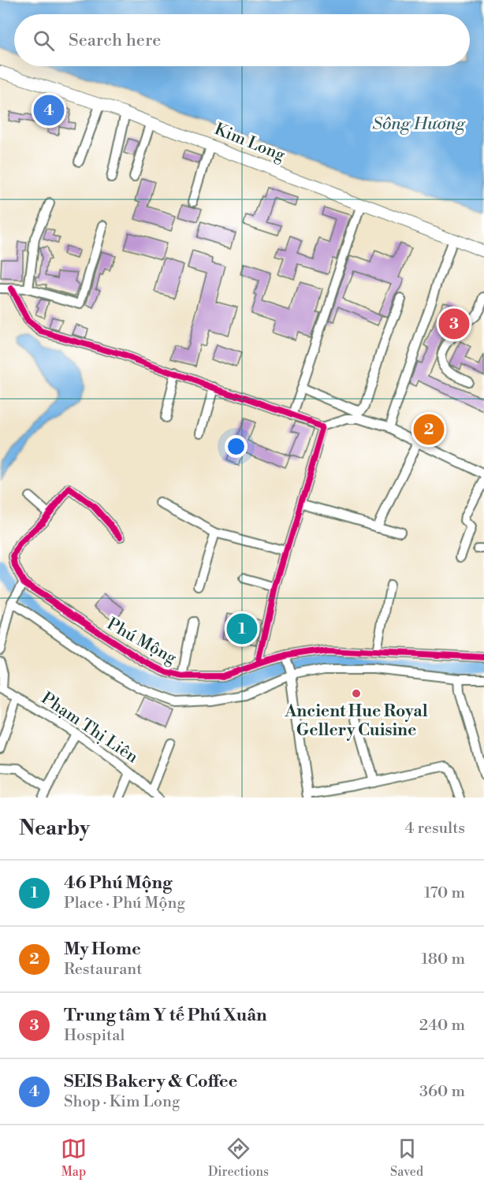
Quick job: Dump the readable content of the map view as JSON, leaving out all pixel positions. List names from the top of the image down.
{
  "streets": {
    "main road": ["Kim Long"],
    "street": ["Phú Mộng", "Phạm Thị Liên"]
  },
  "water": ["Sông Hương"],
  "places": ["Ancient Hue Royal Gellery Cuisine"],
  "page": {
    "search": "Search here",
    "pins": [
      "4",
      "3",
      "2",
      "1"
    ],
    "heading": ["Nearby", "4 results"],
    "list": [
      {
        "mark": "1",
        "name": "46 Phú Mộng",
        "note": "Place · Phú Mộng",
        "value": "170 m"
      },
      {
        "mark": "2",
        "name": "My Home",
        "note": "Restaurant",
        "value": "180 m"
      },
      {
        "mark": "3",
        "name": "Trung tâm Y tế Phú Xuân",
        "note": "Hospital",
        "value": "240 m"
      },
      {
        "mark": "4",
        "name": "SEIS Bakery & Coffee",
        "note": "Shop · Kim Long",
        "value": "360 m"
      }
    ],
    "nav": ["Map", "Directions", "Saved"]
  }
}
